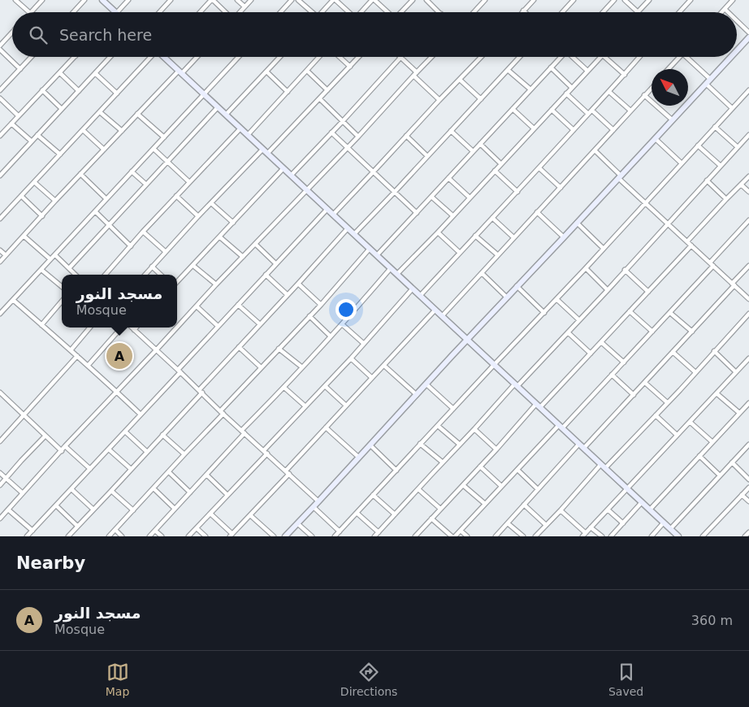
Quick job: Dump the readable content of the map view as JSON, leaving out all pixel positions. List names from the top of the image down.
{
  "north": "top left",
  "page": {
    "search": "Search here",
    "popup": ["مسجد النور", "Mosque"],
    "pins": "A",
    "heading": "Nearby",
    "list": [
      {
        "mark": "A",
        "name": "مسجد النور",
        "note": "Mosque",
        "value": "360 m"
      }
    ],
    "nav": ["Map", "Directions", "Saved"]
  }
}
